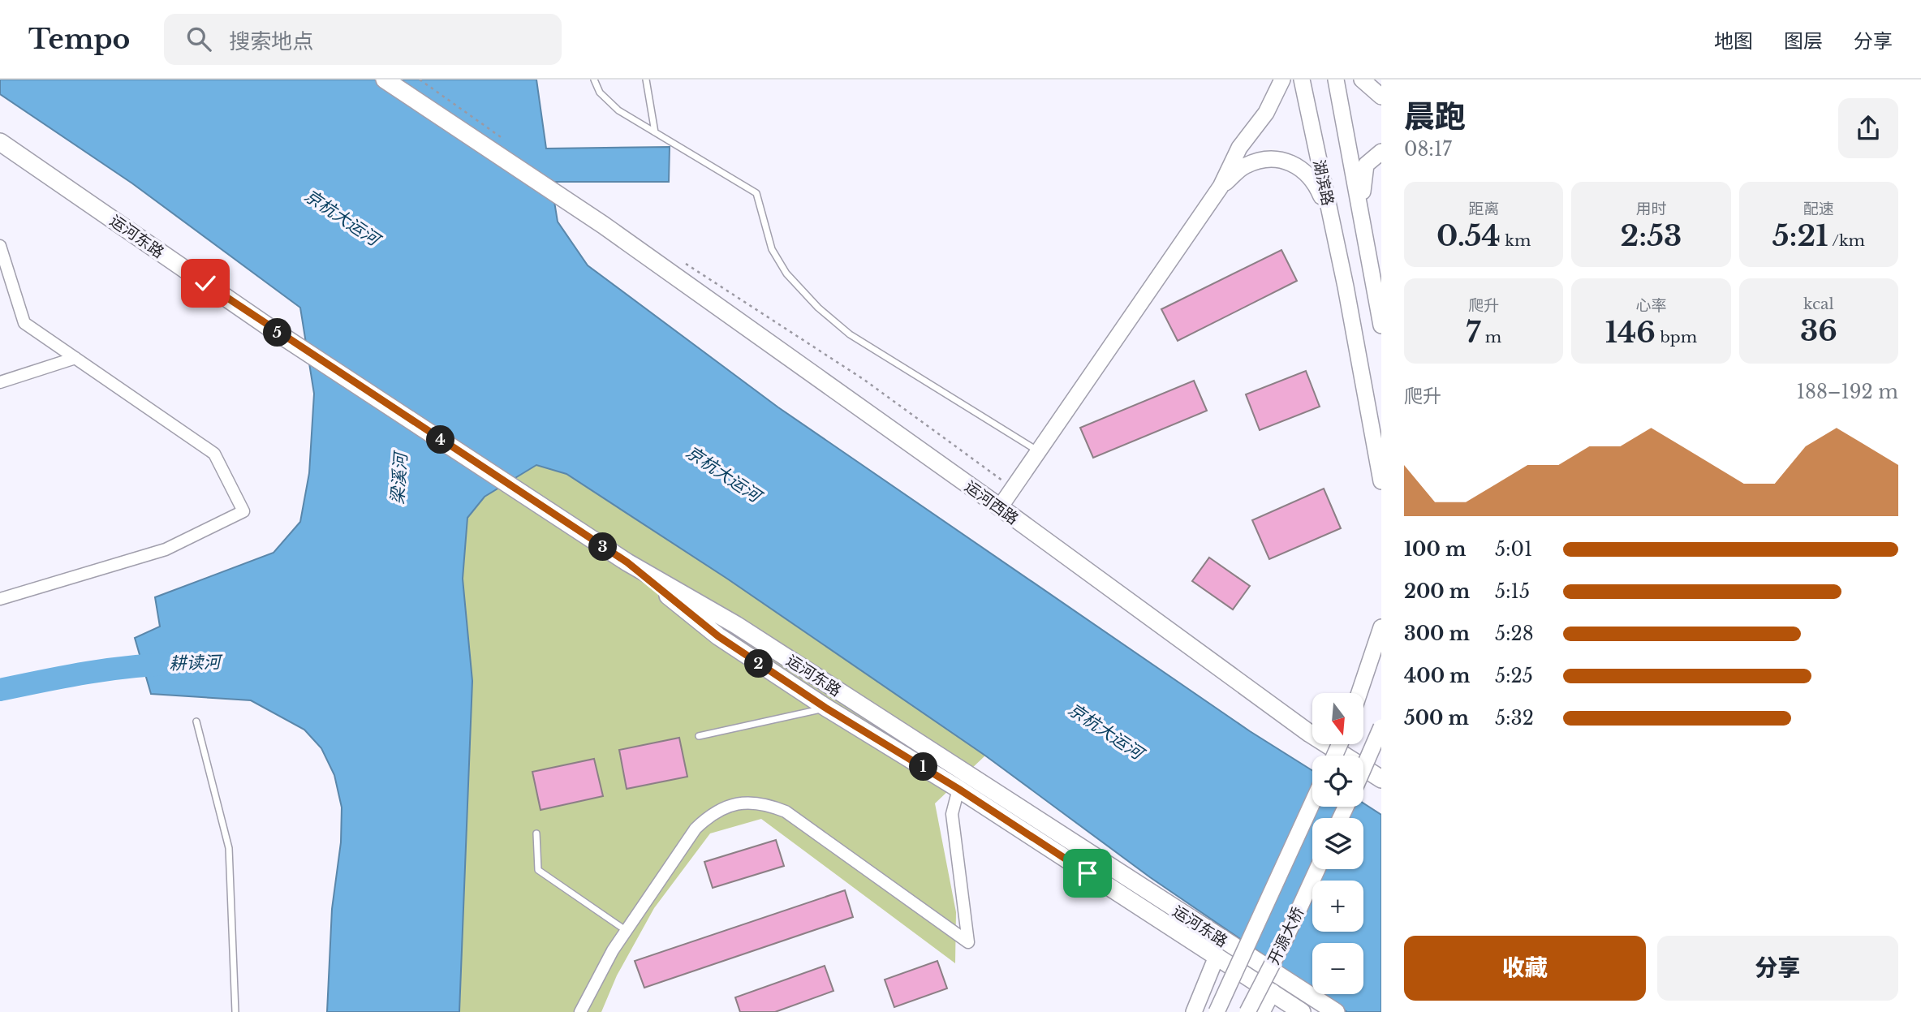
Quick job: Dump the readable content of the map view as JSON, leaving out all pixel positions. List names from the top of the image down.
{
  "streets": {
    "main road": [
      "湖滨路",
      "运河东路",
      "运河西路",
      "开源大桥"
    ]
  },
  "water": ["京杭大运河", "梁溪河", "耕读河"],
  "north": "bottom",
  "page": {
    "header": "Tempo",
    "search": "搜索地点",
    "nav": ["地图", "图层", "分享"],
    "heading": ["晨跑", "08:17"],
    "stats": [
      ["距离", "0.54 km"],
      ["用时", "2:53"],
      ["配速", "5:21 /km"],
      ["爬升", "7 m"],
      ["心率", "146 bpm"],
      ["kcal", "36"]
    ],
    "pins": [
      "5",
      "4",
      "3",
      "2",
      "1"
    ],
    "chart": ["爬升", "188–192 m"],
    "list": [
      {
        "name": "100 m",
        "note": "5:01"
      },
      {
        "name": "200 m",
        "note": "5:15"
      },
      {
        "name": "300 m",
        "note": "5:28"
      },
      {
        "name": "400 m",
        "note": "5:25"
      },
      {
        "name": "500 m",
        "note": "5:32"
      }
    ],
    "map_buttons": ["+", "−"],
    "buttons": ["收藏", "分享"]
  }
}
